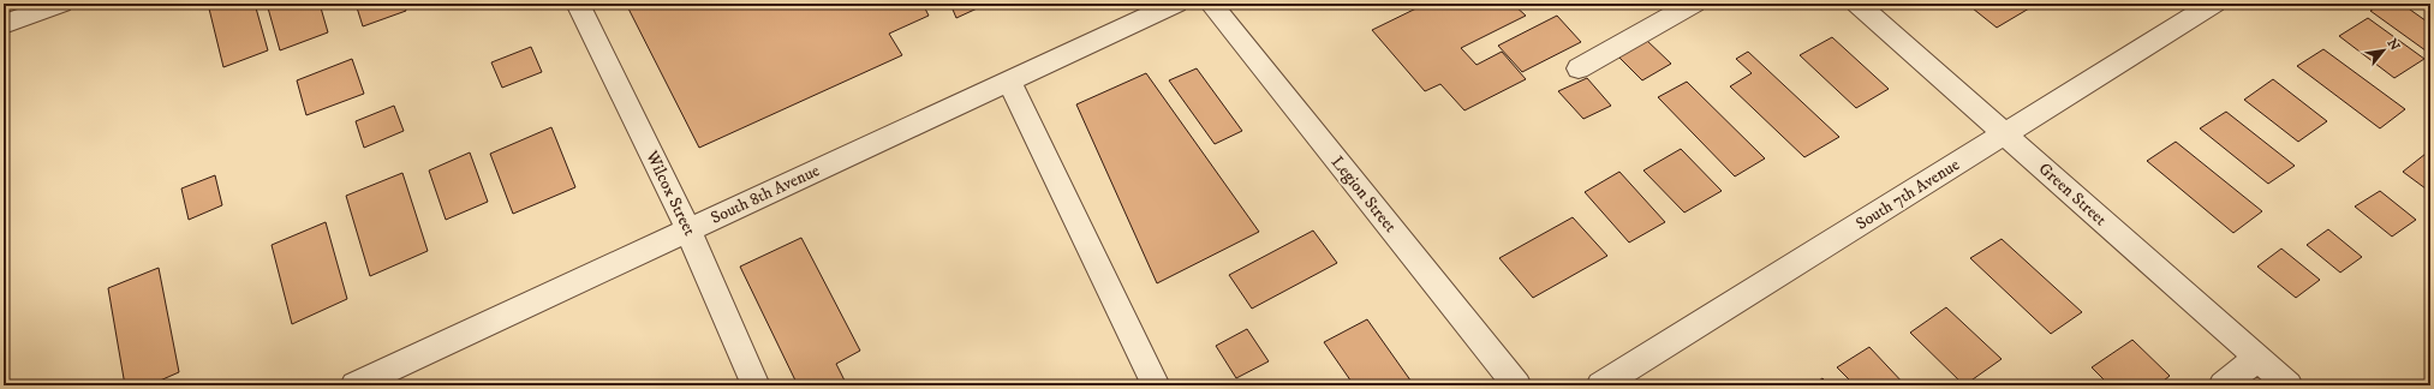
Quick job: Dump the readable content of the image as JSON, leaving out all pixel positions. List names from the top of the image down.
{
  "streets": {
    "street": [
      "Wilcox Street",
      "South 8th Avenue",
      "Legion Street",
      "South 7th Avenue",
      "Green Street"
    ]
  },
  "crossings": [
    ["Wilcox Street", "South 8th Avenue"],
    ["South 7th Avenue", "Green Street"]
  ],
  "north": "top right"
}
